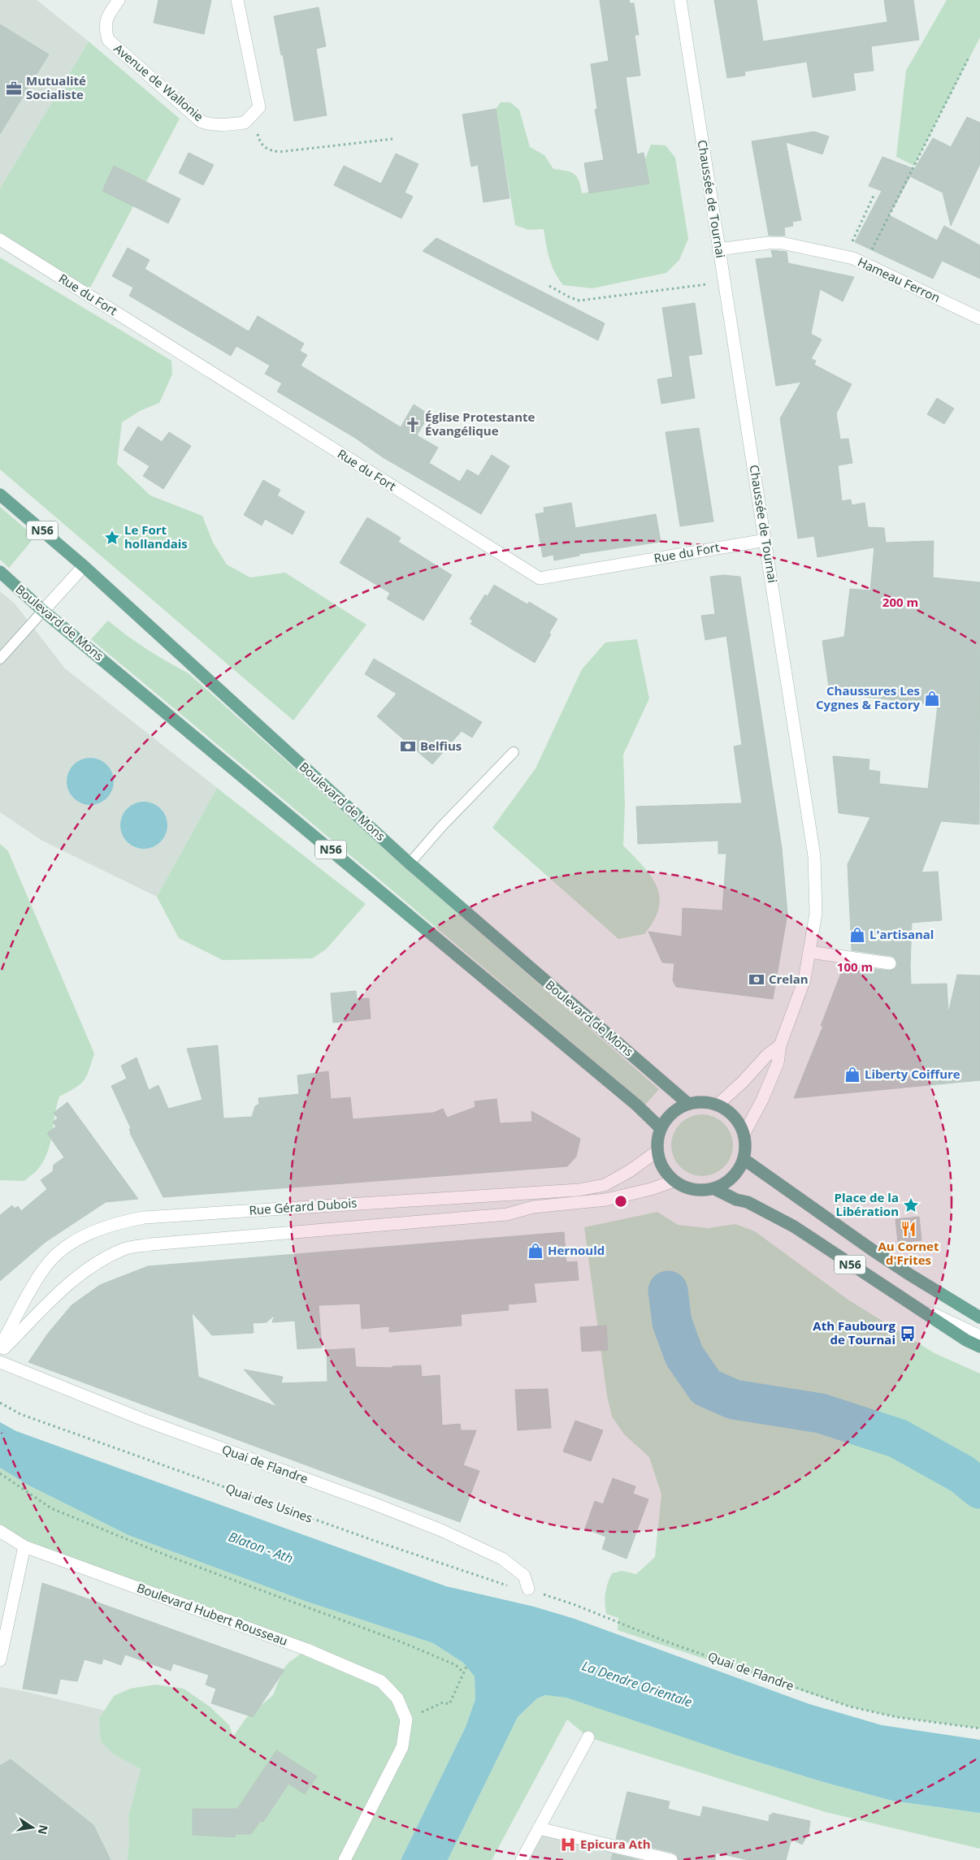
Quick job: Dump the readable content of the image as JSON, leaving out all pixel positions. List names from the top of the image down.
{
  "streets": {
    "main road": ["N56", "Boulevard de Mons"],
    "street": [
      "Avenue de Wallonie",
      "Chaussée de Tournai",
      "Hameau Ferron",
      "Rue du Fort",
      "Rue Gérard Dubois",
      "Quai de Flandre",
      "Boulevard Hubert Rousseau"
    ],
    "path": ["Quai des Usines"]
  },
  "crossings": [
    ["Chaussée de Tournai", "Hameau Ferron"],
    ["Chaussée de Tournai", "Rue du Fort"],
    ["Chaussée de Tournai", "N56"],
    ["Chaussée de Tournai", "Boulevard de Mons"],
    ["Chaussée de Tournai", "Rue Gérard Dubois"],
    ["N56", "Boulevard de Mons"],
    ["N56", "Rue Gérard Dubois"],
    ["Boulevard de Mons", "Rue Gérard Dubois"],
    ["Quai de Flandre", "Quai des Usines"]
  ],
  "water": ["Blaton - Ath", "La Dendre Orientale"],
  "places": {
    "office": ["Mutualité Socialiste"],
    "church": ["Église Protestante Évangélique"],
    "place": ["Le Fort hollandais", "Place de la Libération"],
    "shop": [
      "Chaussures Les Cygnes & Factory",
      "L'artisanal",
      "Liberty Coiffure",
      "Hernould"
    ],
    "bank": ["Belfius", "Crelan"],
    "restaurant": ["Au Cornet d'Frites"],
    "bus stop": ["Ath Faubourg de Tournai"],
    "hospital": ["Epicura Ath"]
  },
  "north": "right",
  "rings": ["200 m", "100 m"]
}
